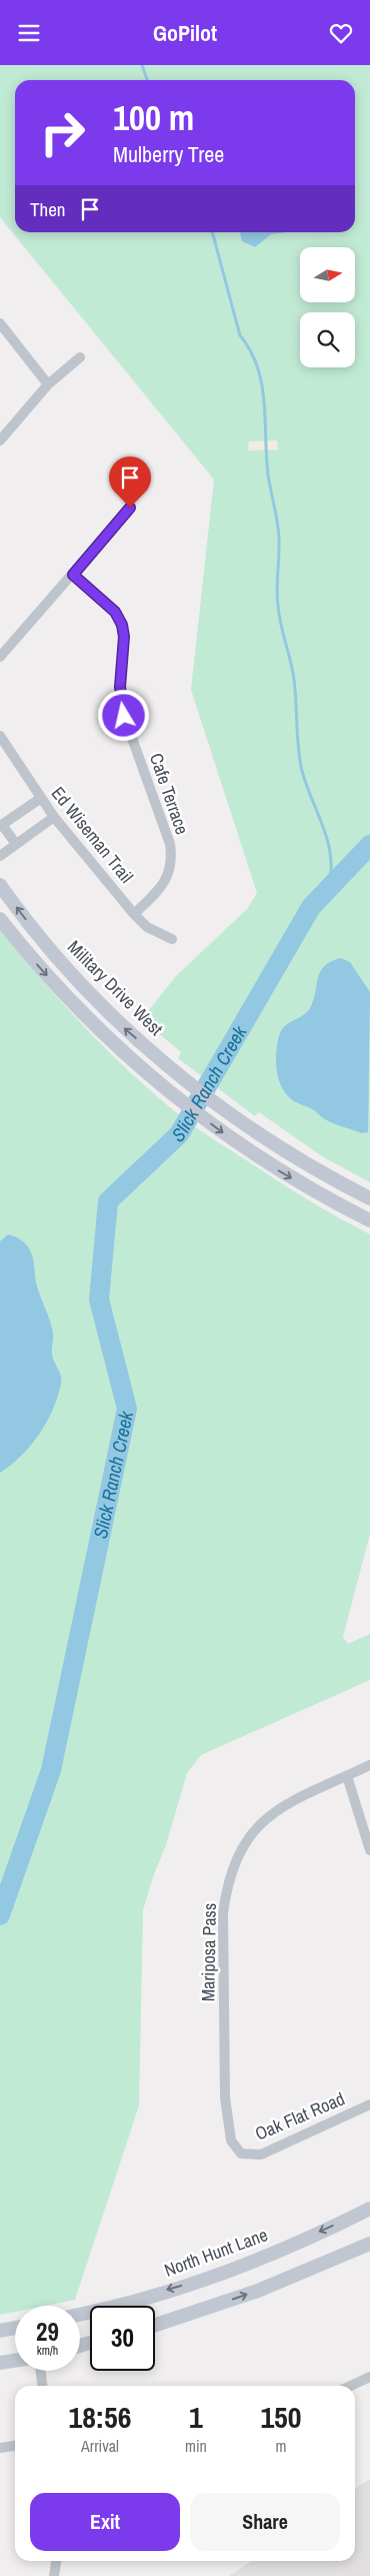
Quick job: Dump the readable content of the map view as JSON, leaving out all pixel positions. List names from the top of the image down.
{
  "streets": {
    "main road": ["Military Drive West", "North Hunt Lane"],
    "street": [
      "Cafe Terrace",
      "Ed Wiseman Trail",
      "Mariposa Pass",
      "Oak Flat Road"
    ]
  },
  "crossings": [
    ["Cafe Terrace", "Ed Wiseman Trail"],
    ["Mariposa Pass", "Oak Flat Road"]
  ],
  "water": ["Slick Ranch Creek"],
  "north": "right",
  "page": {
    "header": "GoPilot",
    "turn": ["100 m", "Mulberry Tree"],
    "then": "Then",
    "speed": "29 km/h",
    "limit": "30",
    "eta": [
      "18:56",
      "Arrival",
      "1",
      "min",
      "150",
      "m"
    ],
    "buttons": ["Exit", "Share"]
  }
}
